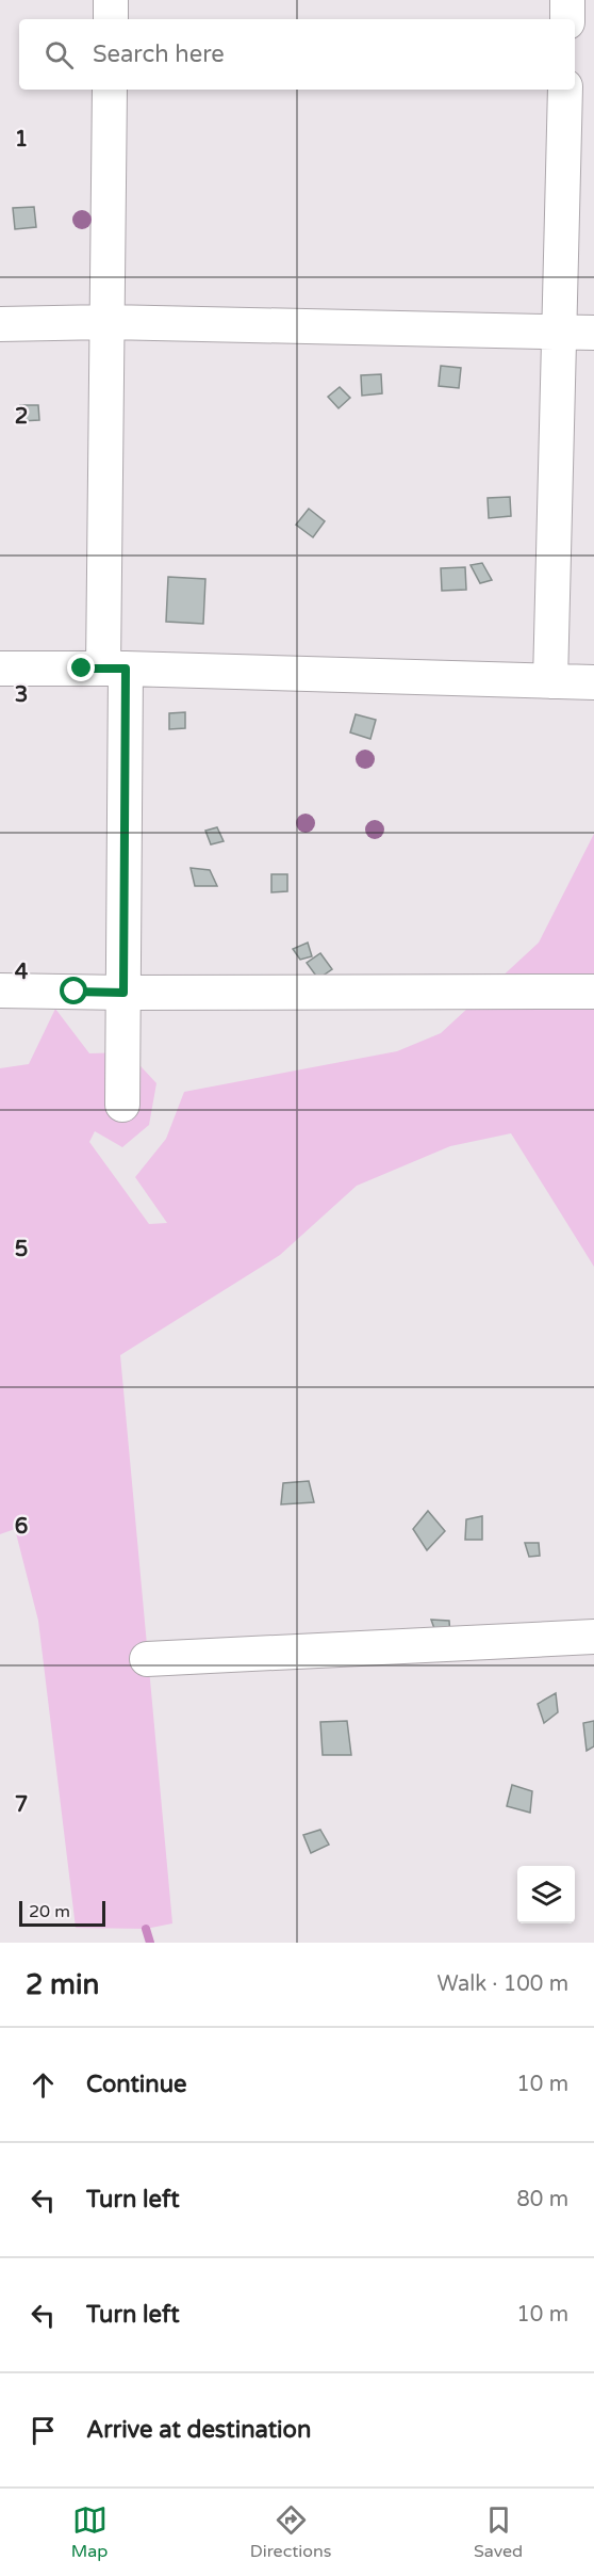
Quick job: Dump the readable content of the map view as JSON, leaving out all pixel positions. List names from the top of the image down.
{
  "scale_bar": "20 m",
  "page": {
    "search": "Search here",
    "scale": "20 m",
    "heading": ["2 min", "Walk · 100 m"],
    "list": [
      ["Continue", "10 m"],
      ["Turn left", "80 m"],
      ["Turn left", "10 m"],
      "Arrive at destination"
    ],
    "nav": ["Map", "Directions", "Saved"]
  },
  "grid": {
    "rows": [
      "1",
      "2",
      "3",
      "4",
      "5",
      "6",
      "7"
    ]
  }
}
